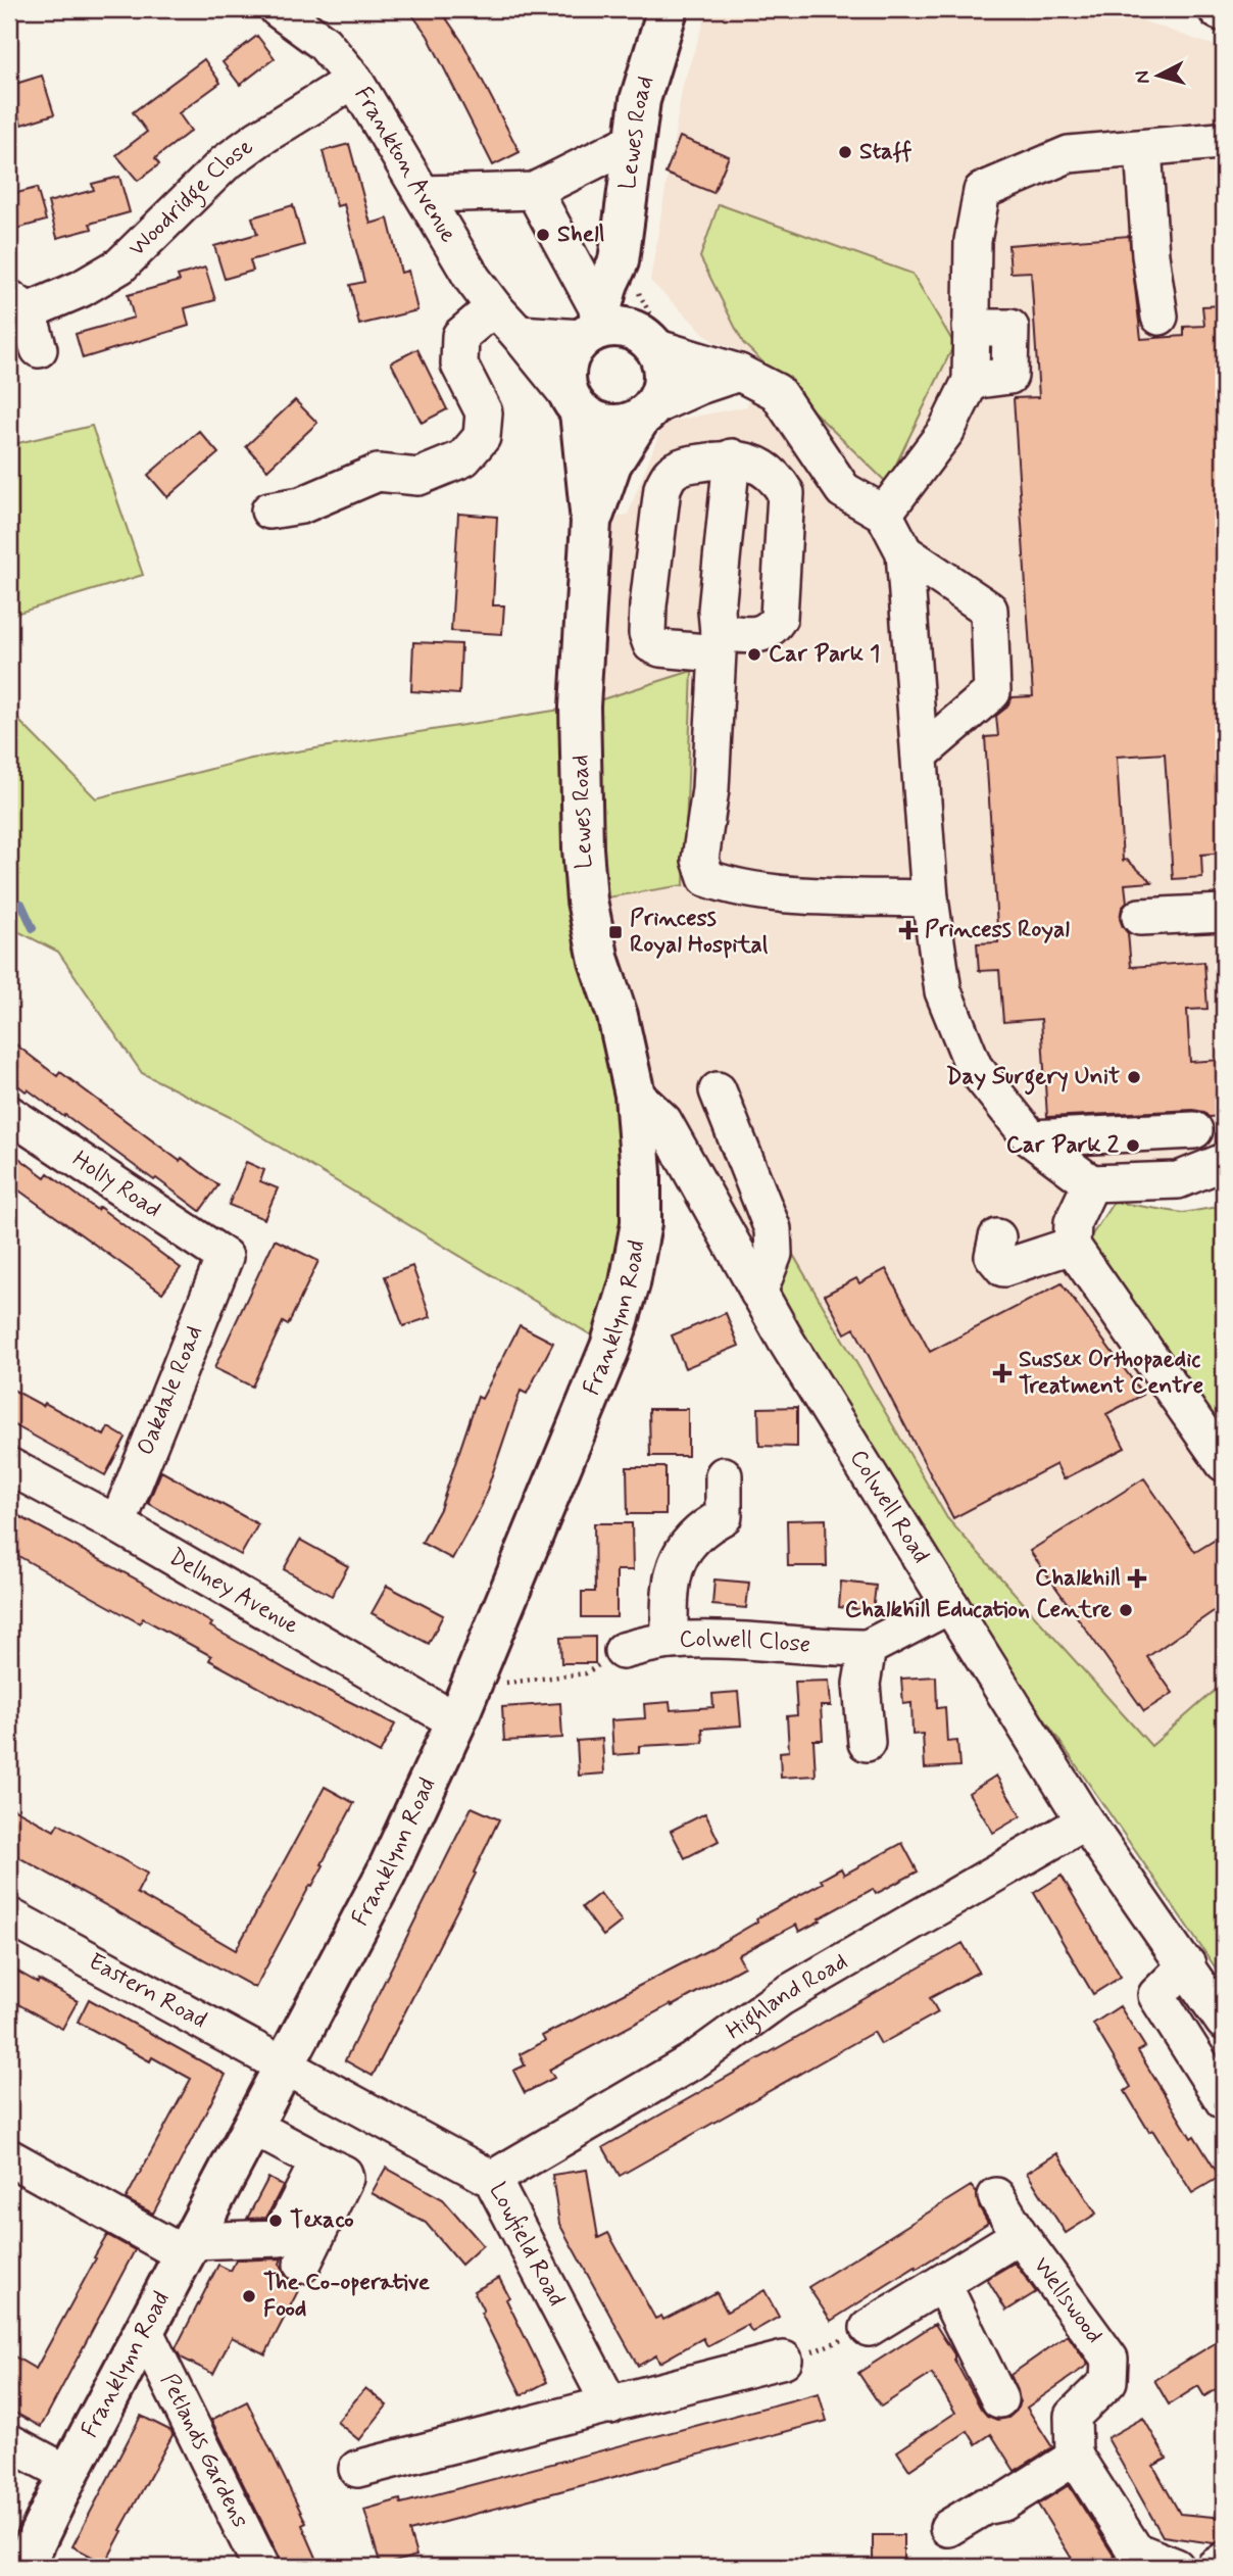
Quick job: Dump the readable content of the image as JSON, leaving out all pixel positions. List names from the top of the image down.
{
  "streets": {
    "main road": ["Lewes Road", "Franklynn Road"],
    "street": [
      "Frankton Avenue",
      "Woodridge Close",
      "Holly Road",
      "Oakdale Road",
      "Colwell Road",
      "Dellney Avenue",
      "Colwell Close",
      "Eastern Road",
      "Highland Road",
      "Lowfield Road",
      "Wellswood",
      "Petlands Gardens"
    ]
  },
  "crossings": [
    ["Lewes Road", "Frankton Avenue"],
    ["Lewes Road", "Franklynn Road"],
    ["Lewes Road", "Colwell Road"],
    ["Frankton Avenue", "Woodridge Close"],
    ["Holly Road", "Oakdale Road"],
    ["Franklynn Road", "Colwell Road"],
    ["Franklynn Road", "Dellney Avenue"],
    ["Franklynn Road", "Eastern Road"],
    ["Franklynn Road", "Lowfield Road"],
    ["Franklynn Road", "Petlands Gardens"],
    ["Oakdale Road", "Dellney Avenue"],
    ["Colwell Road", "Colwell Close"],
    ["Colwell Road", "Highland Road"],
    ["Eastern Road", "Lowfield Road"],
    ["Highland Road", "Lowfield Road"]
  ],
  "places": {
    "other": [
      "Staff",
      "Shell",
      "Car Park 1",
      "Day Surgery Unit",
      "Car Park 2",
      "Chalkhill Education Centre",
      "Texaco",
      "The Co-operative Food"
    ],
    "health": ["Princess Royal", "Sussex Orthopaedic Treatment Centre", "Chalkhill"],
    "transit": ["Princess Royal Hospital"]
  },
  "north": "left"
}
